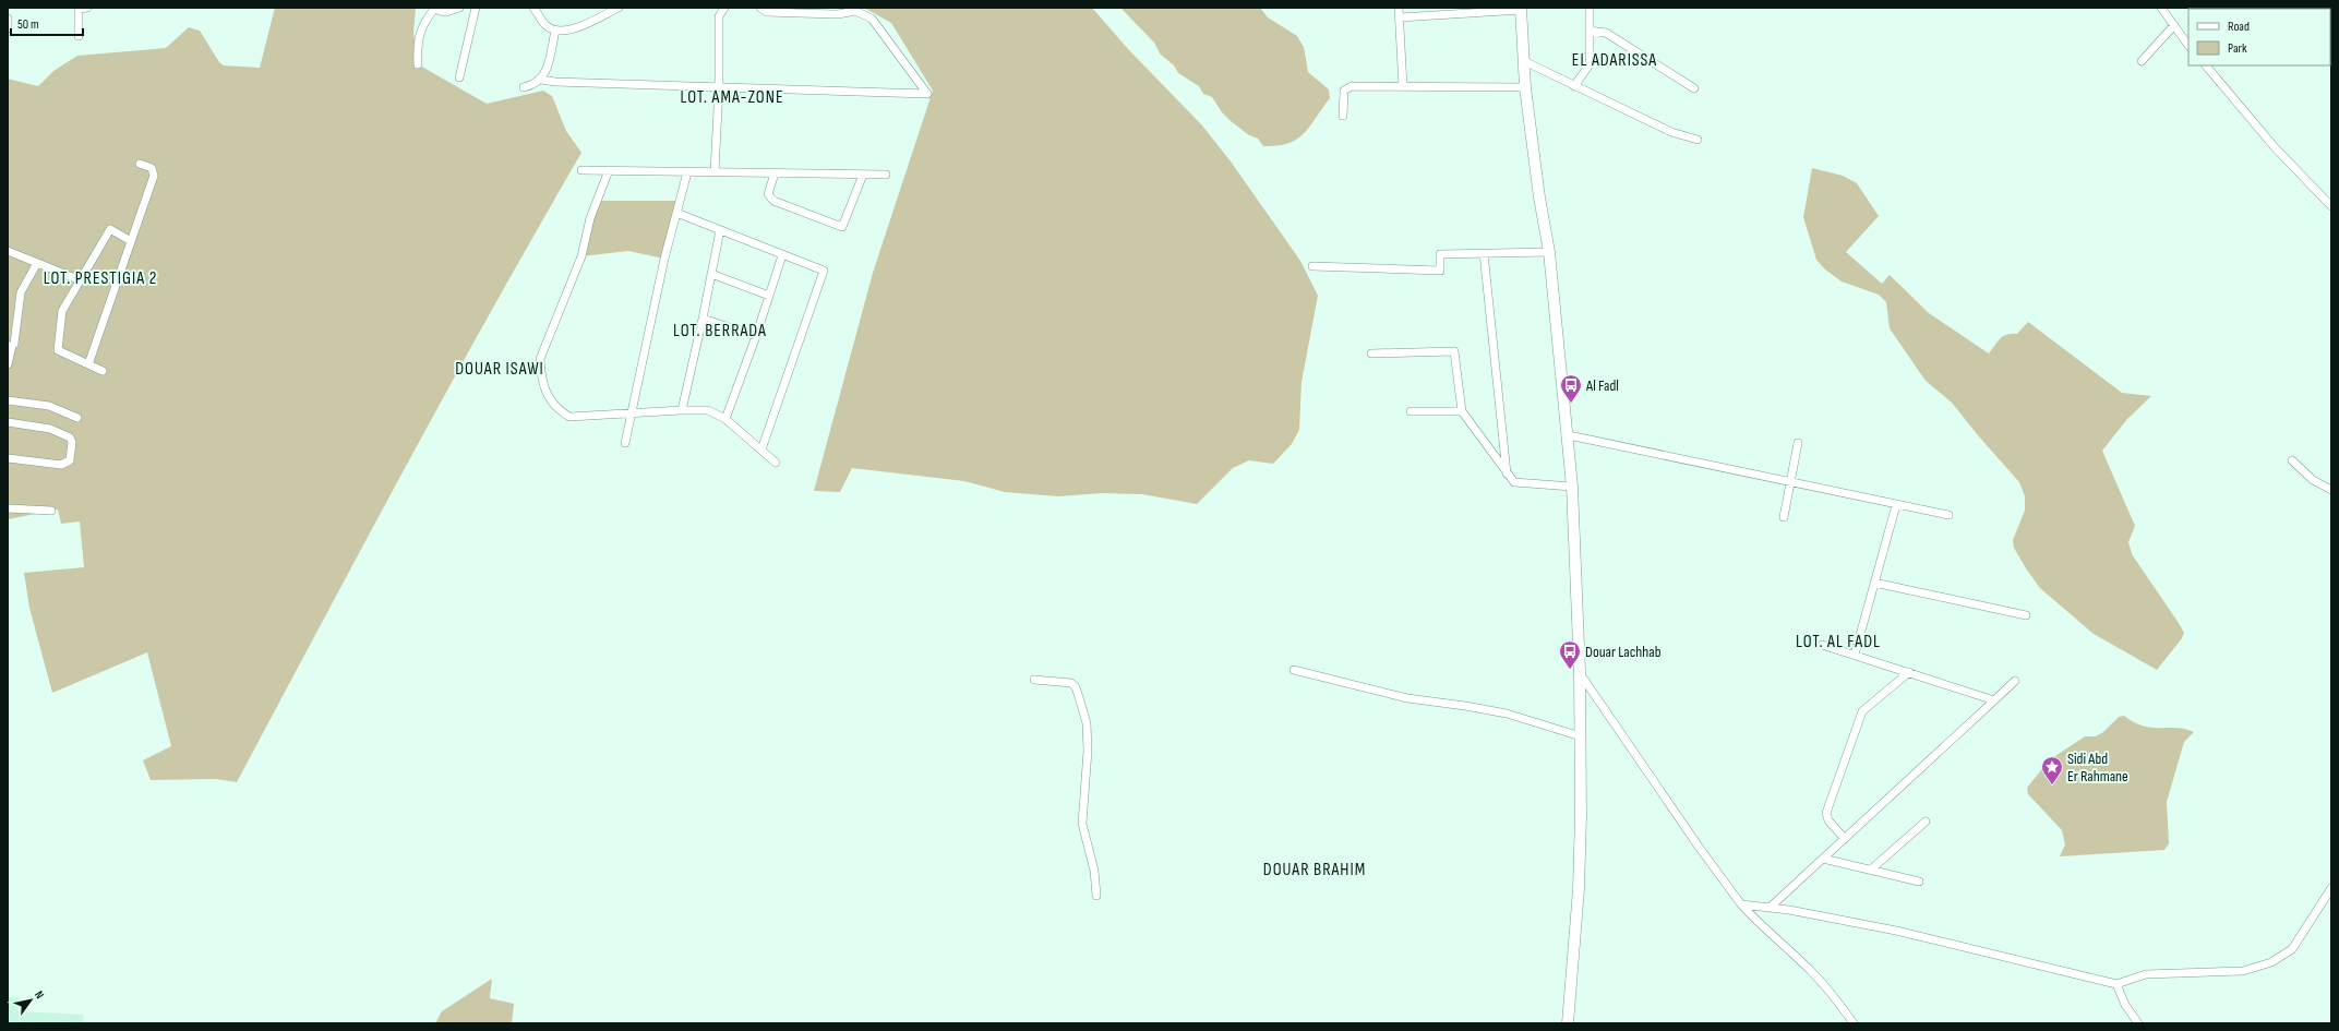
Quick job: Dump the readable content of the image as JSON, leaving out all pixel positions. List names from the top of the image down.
{
  "districts": [
    "EL ADARISSA",
    "LOT. AMA-ZONE",
    "LOT. PRESTIGIA 2",
    "LOT. BERRADA",
    "DOUAR ISAWI",
    "LOT. AL FADL",
    "DOUAR BRAHIM"
  ],
  "places": {
    "bus stop": ["Al Fadl", "Douar Lachhab"],
    "place": ["Sidi Abd Er Rahmane"]
  },
  "legend": ["Road", "Park"],
  "scale_bar": "50 m",
  "north": "top right"
}
